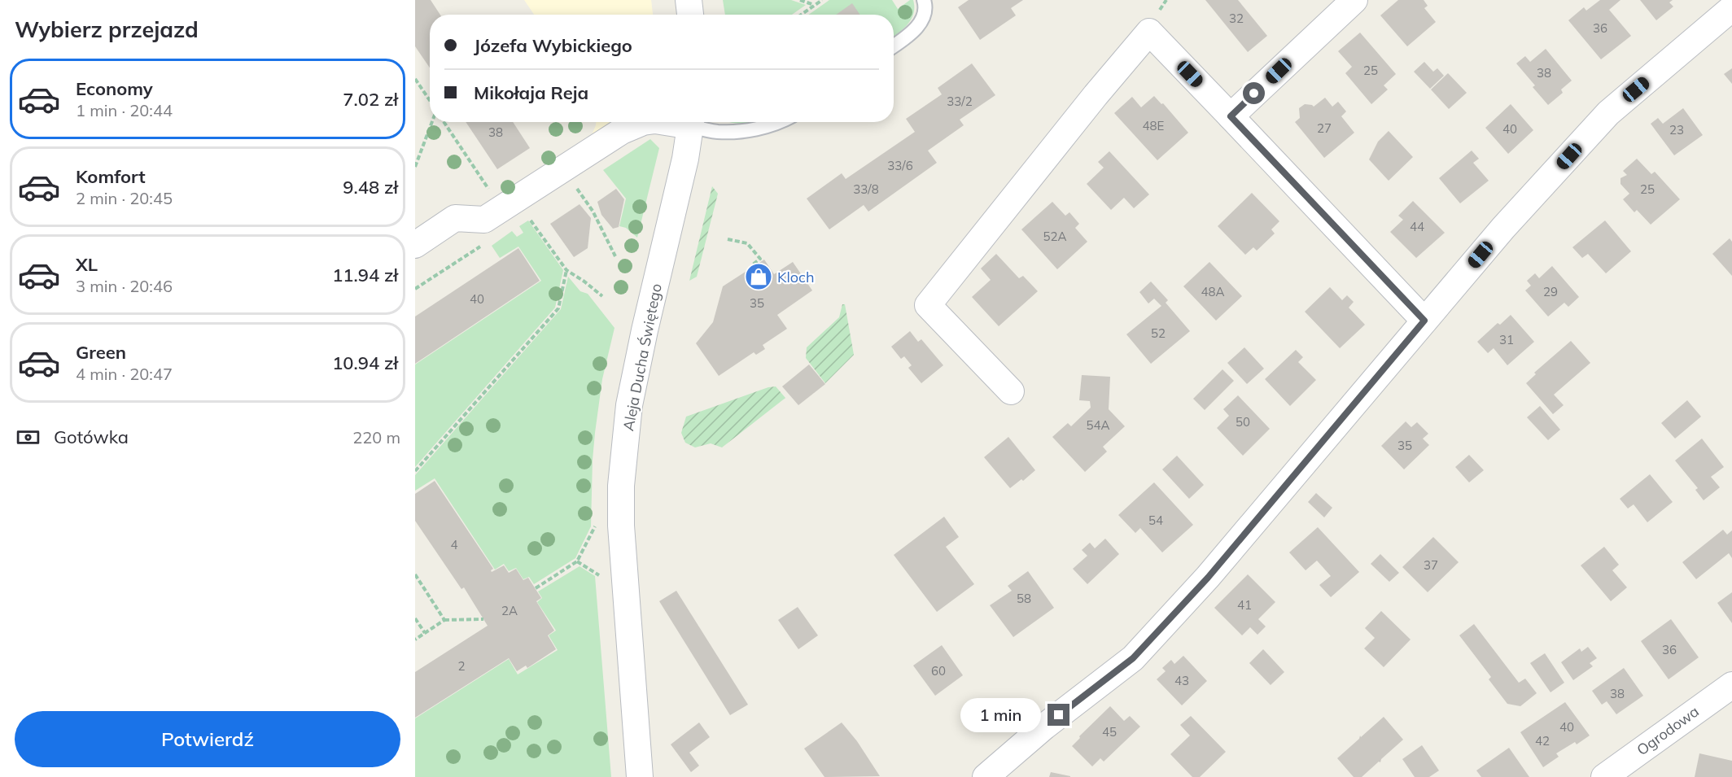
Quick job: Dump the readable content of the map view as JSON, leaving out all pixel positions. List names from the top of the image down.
{
  "streets": {
    "street": ["Aleja Ducha Świętego", "Ogrodowa"]
  },
  "places": {
    "shop": ["Kloch"]
  },
  "house_numbers": [
    "32",
    "36",
    "25",
    "38",
    "33/2",
    "48E",
    "27",
    "40",
    "23",
    "38",
    "33/6",
    "33/8",
    "25",
    "44",
    "52A",
    "48A",
    "29",
    "40",
    "35",
    "52",
    "31",
    "50",
    "54A",
    "35",
    "54",
    "4",
    "37",
    "58",
    "41",
    "2A",
    "36",
    "2",
    "60",
    "43",
    "38",
    "40",
    "45",
    "42"
  ],
  "page": {
    "heading": "Wybierz przejazd",
    "banner": ["Józefa Wybickiego", "Mikołaja Reja"],
    "list": [
      {
        "name": "Economy",
        "note": "1 min · 20:44",
        "value": "7.02 zł"
      },
      {
        "name": "Komfort",
        "note": "2 min · 20:45",
        "value": "9.48 zł"
      },
      {
        "name": "XL",
        "note": "3 min · 20:46",
        "value": "11.94 zł"
      },
      {
        "name": "Green",
        "note": "4 min · 20:47",
        "value": "10.94 zł"
      }
    ],
    "pay": ["Gotówka", "220 m"],
    "bubble": "1 min",
    "buttons": "Potwierdź"
  }
}
